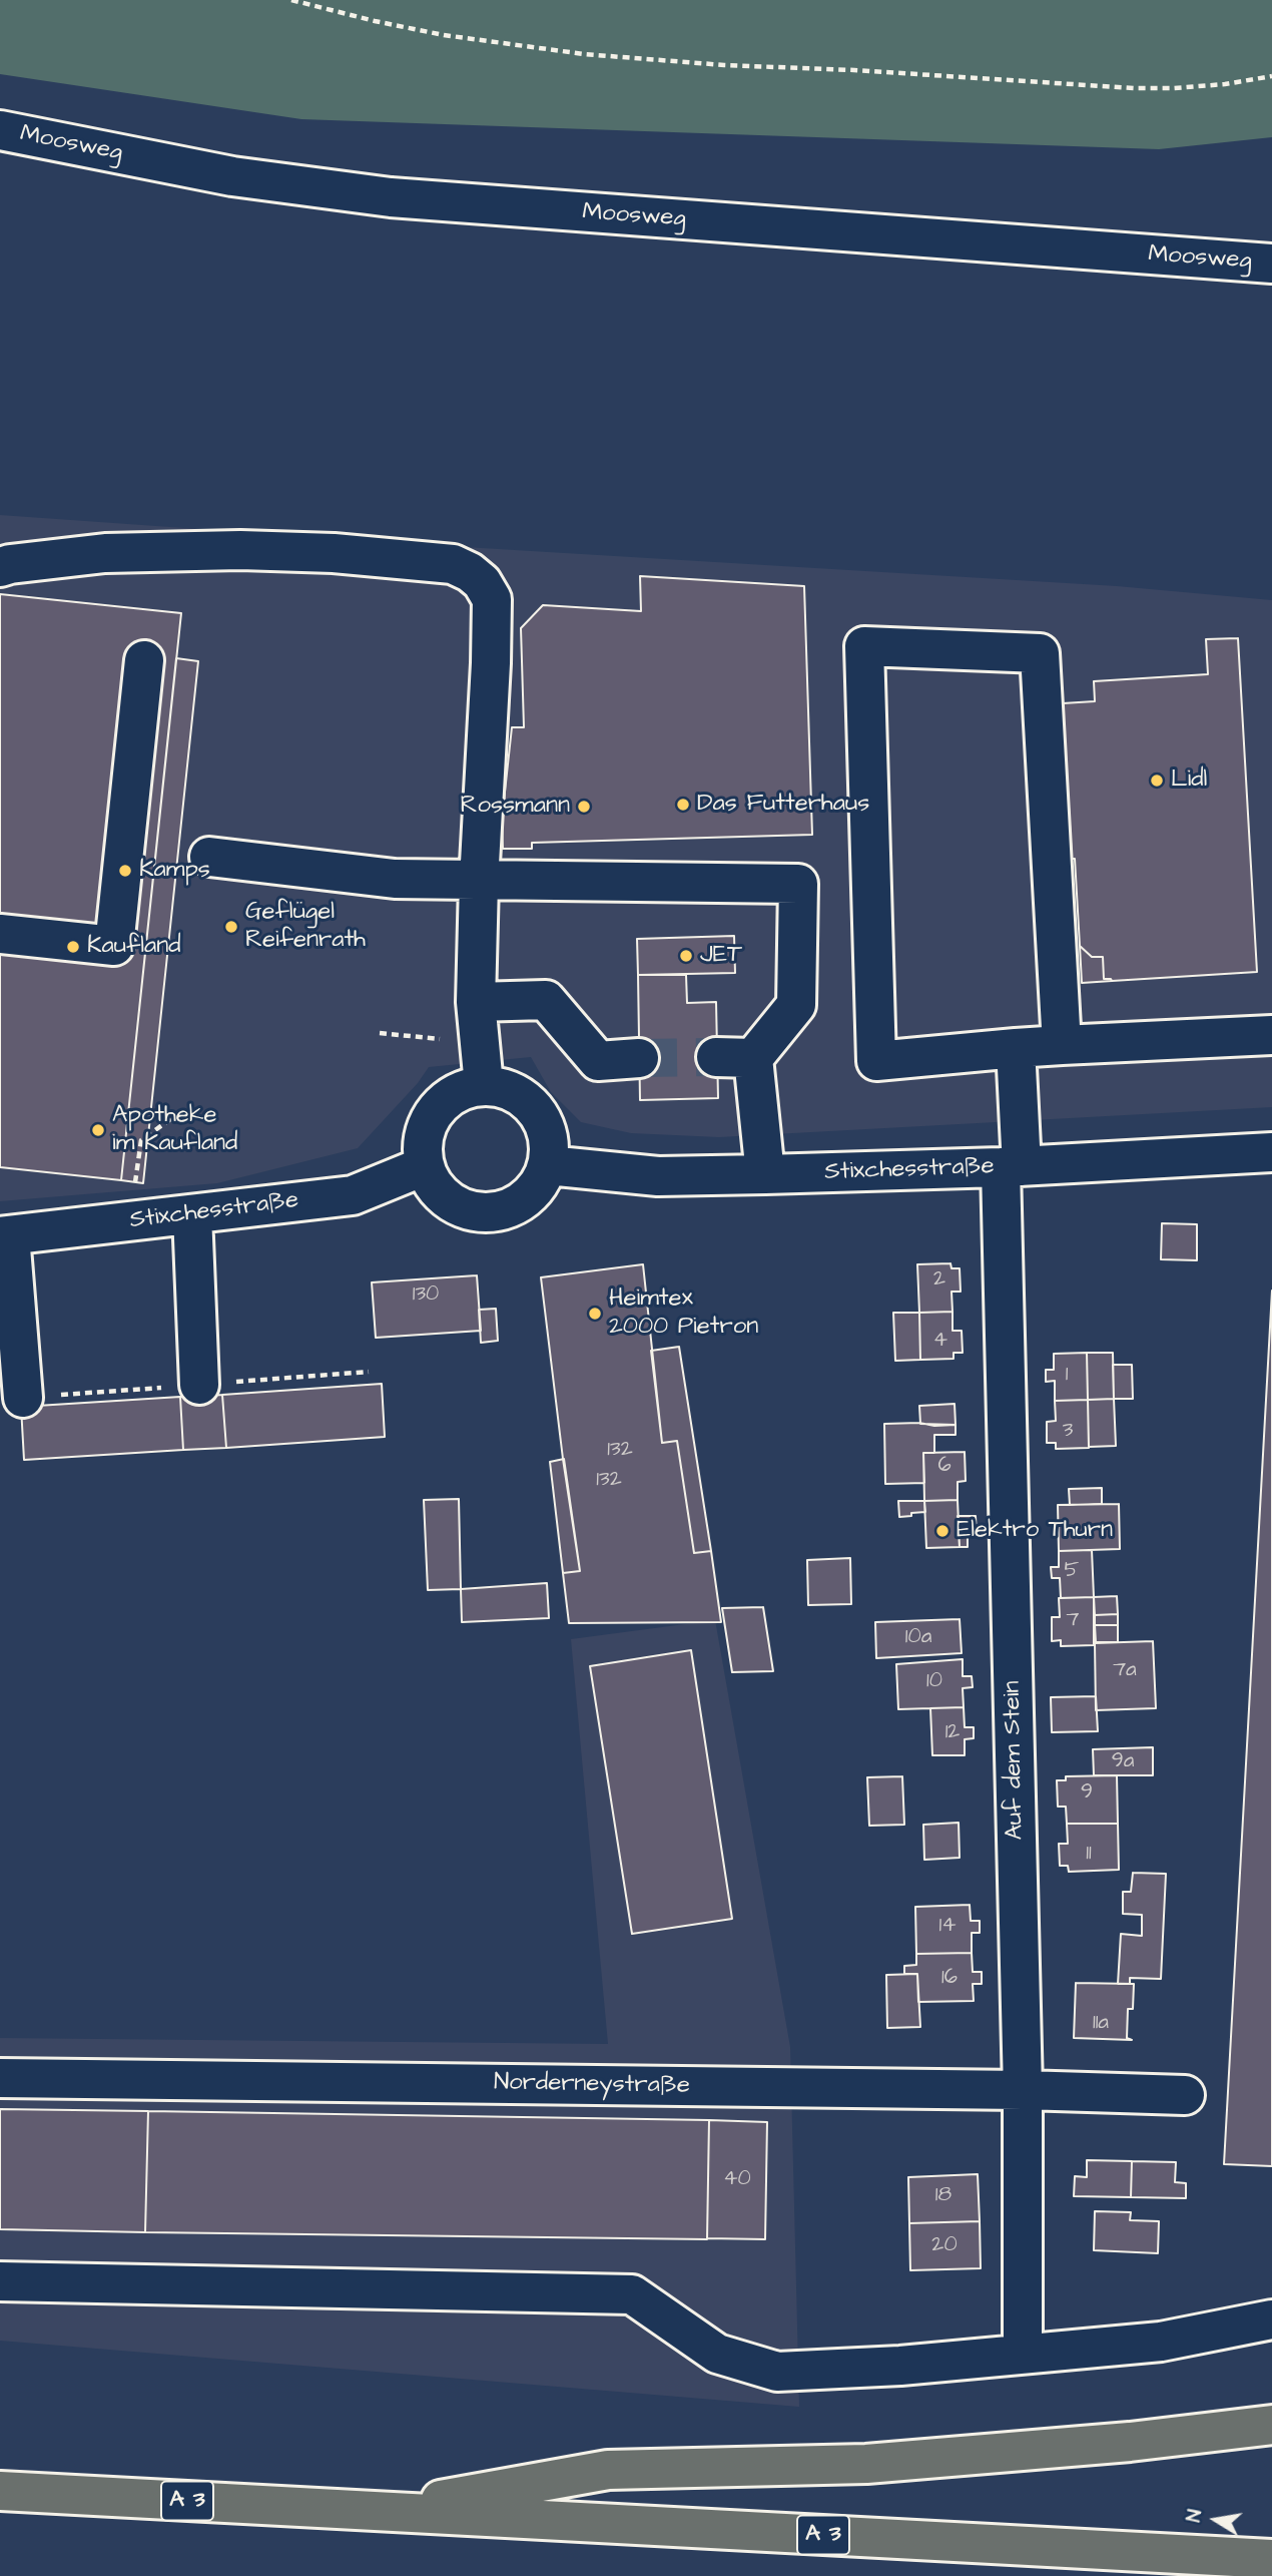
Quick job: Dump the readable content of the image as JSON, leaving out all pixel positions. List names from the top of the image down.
{
  "streets": {
    "highway": ["A 3"],
    "street": [
      "Moosweg",
      "Stixchesstraße",
      "Auf dem Stein",
      "Norderneystraße"
    ]
  },
  "crossings": [
    ["Stixchesstraße", "Auf dem Stein"],
    ["Auf dem Stein", "Norderneystraße"]
  ],
  "places": [
    "Lidl",
    "Das Futterhaus",
    "Rossmann",
    "Kamps",
    "Geflügel Reifenrath",
    "Kaufland",
    "JET",
    "Apotheke im Kaufland",
    "Heimtex 2000 Pietron",
    "Elektro Thurn"
  ],
  "house_numbers": [
    "2",
    "130",
    "4",
    "1",
    "3",
    "132",
    "6",
    "132",
    "5",
    "7",
    "10a",
    "7a",
    "10",
    "12",
    "9a",
    "9",
    "11",
    "14",
    "16",
    "11a",
    "40",
    "18",
    "20"
  ],
  "north": "left"
}
